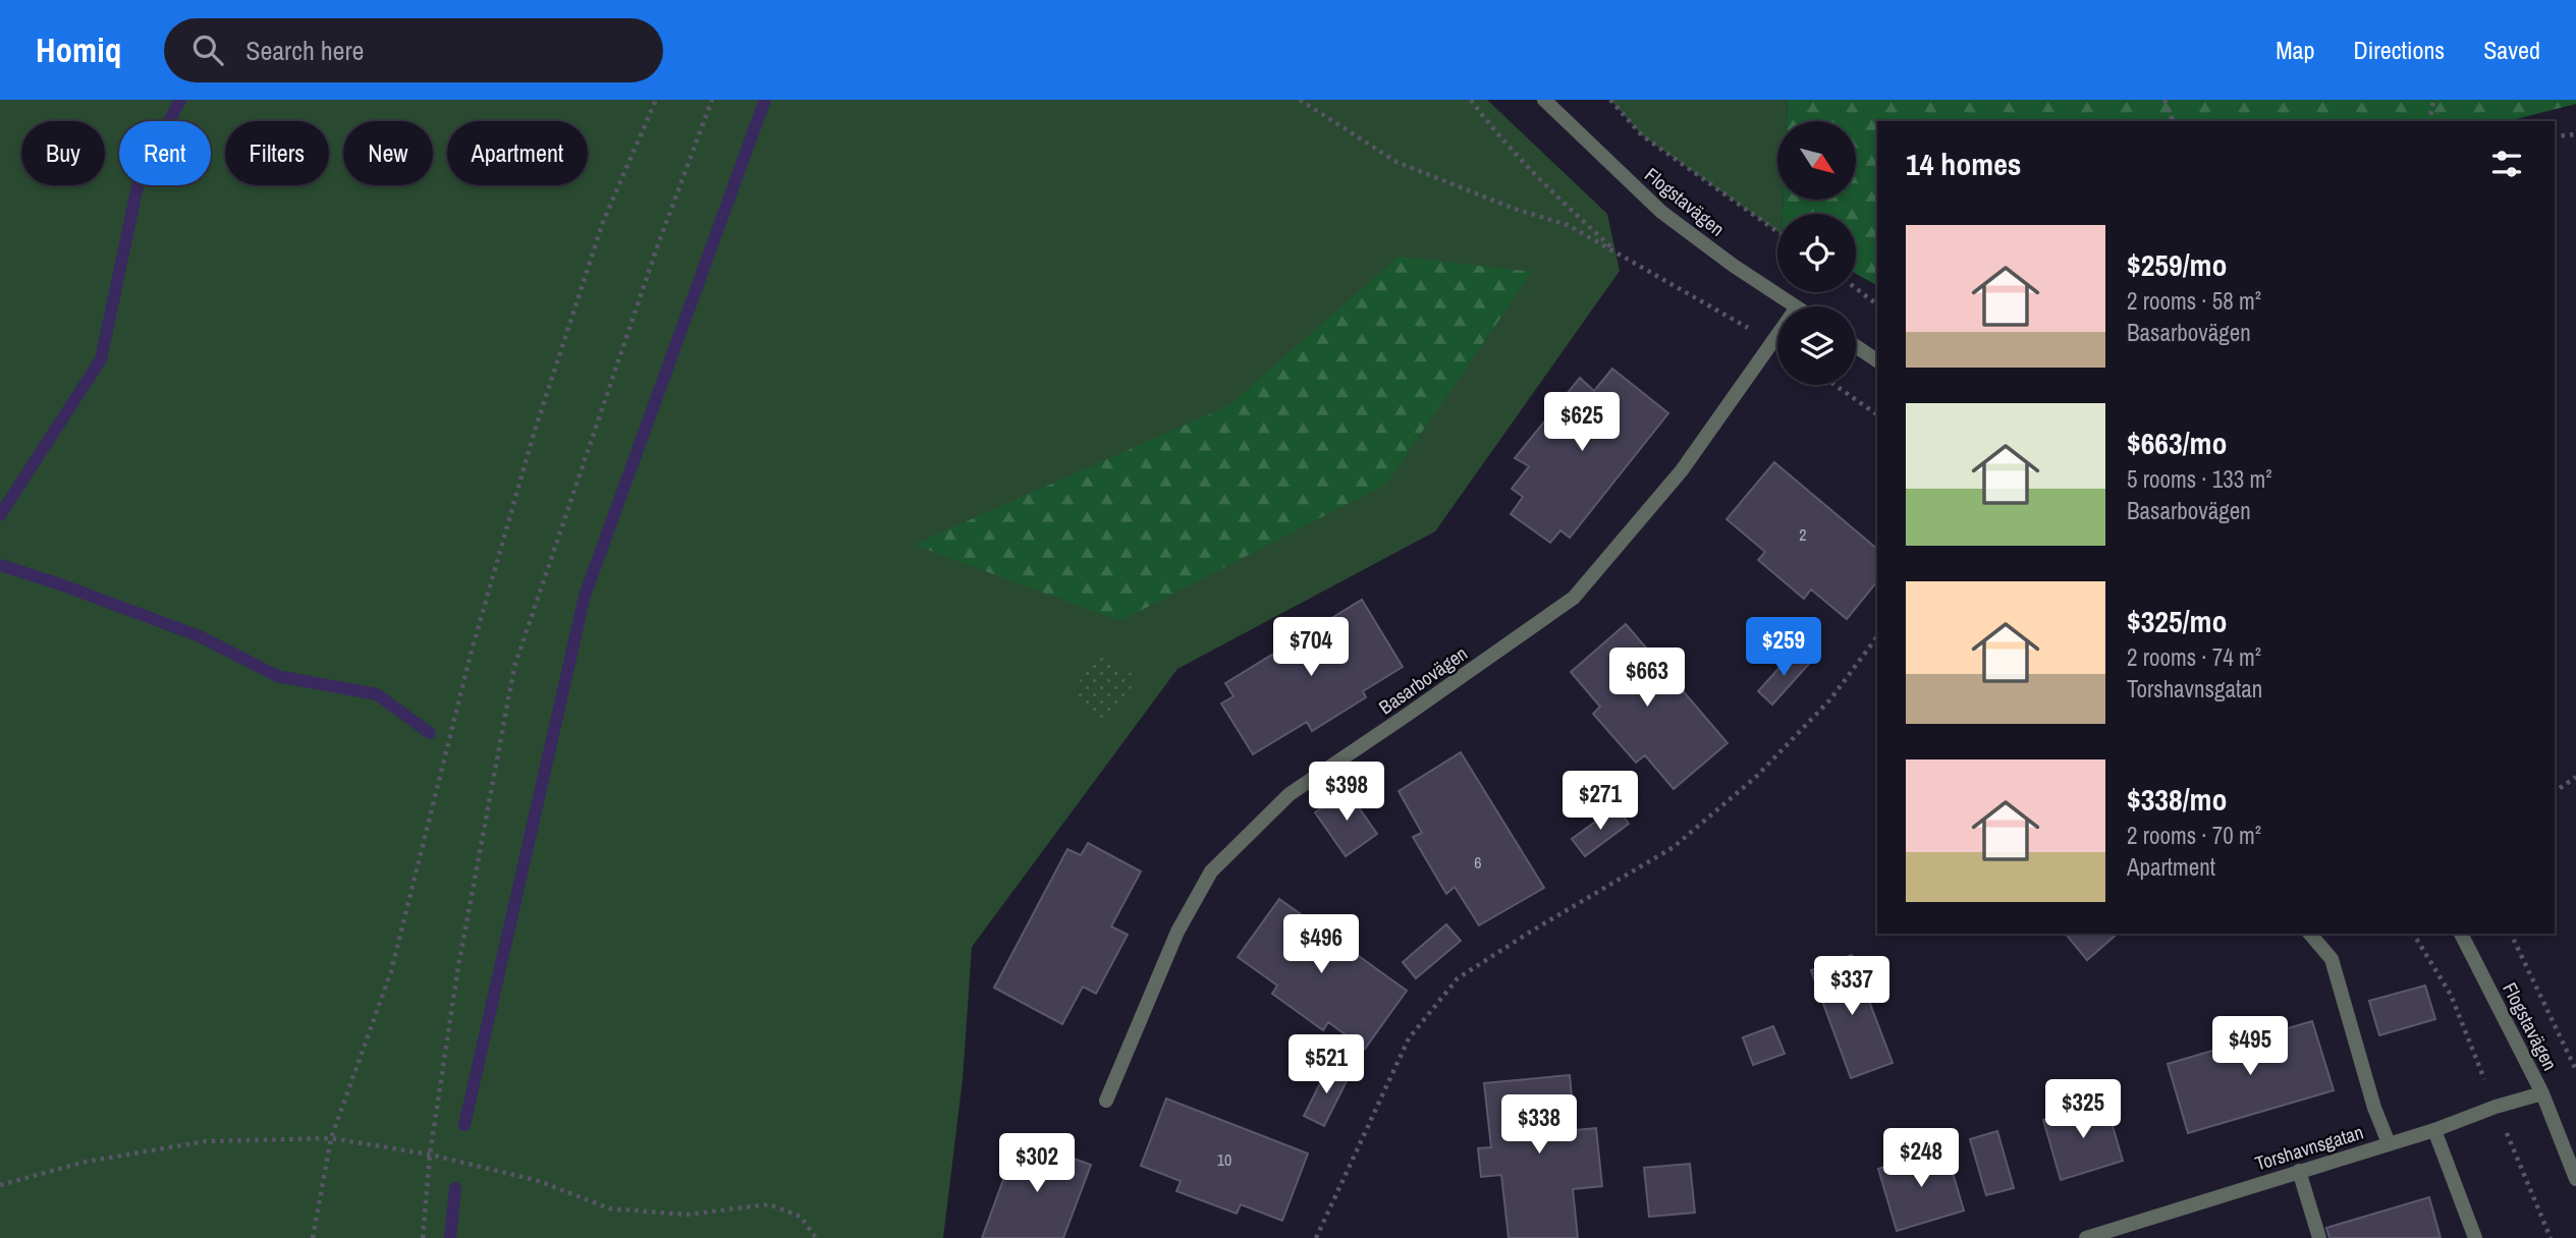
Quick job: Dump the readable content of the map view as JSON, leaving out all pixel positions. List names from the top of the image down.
{
  "streets": {
    "street": ["Flogstavägen", "Basarbovägen", "Torshavnsgatan"]
  },
  "crossings": [
    ["Flogstavägen", "Torshavnsgatan"]
  ],
  "house_numbers": ["2", "6", "10"],
  "north": "bottom right",
  "page": {
    "header": "Homiq",
    "search": "Search here",
    "nav": ["Map", "Directions", "Saved"],
    "chip": [
      "Buy",
      "Rent",
      "Filters",
      "New",
      "Apartment"
    ],
    "heading": "14 homes",
    "list": [
      {
        "name": "$259/mo",
        "note": "2 rooms · 58 m² · Basarbovägen"
      },
      {
        "name": "$663/mo",
        "note": "5 rooms · 133 m² · Basarbovägen"
      },
      {
        "name": "$325/mo",
        "note": "2 rooms · 74 m² · Torshavnsgatan"
      },
      {
        "name": "$338/mo",
        "note": "2 rooms · 70 m² · Apartment"
      }
    ],
    "price": [
      "$625",
      "$704",
      "$259",
      "$663",
      "$398",
      "$271",
      "$496",
      "$337",
      "$495",
      "$521",
      "$325",
      "$338",
      "$248",
      "$302"
    ]
  }
}
